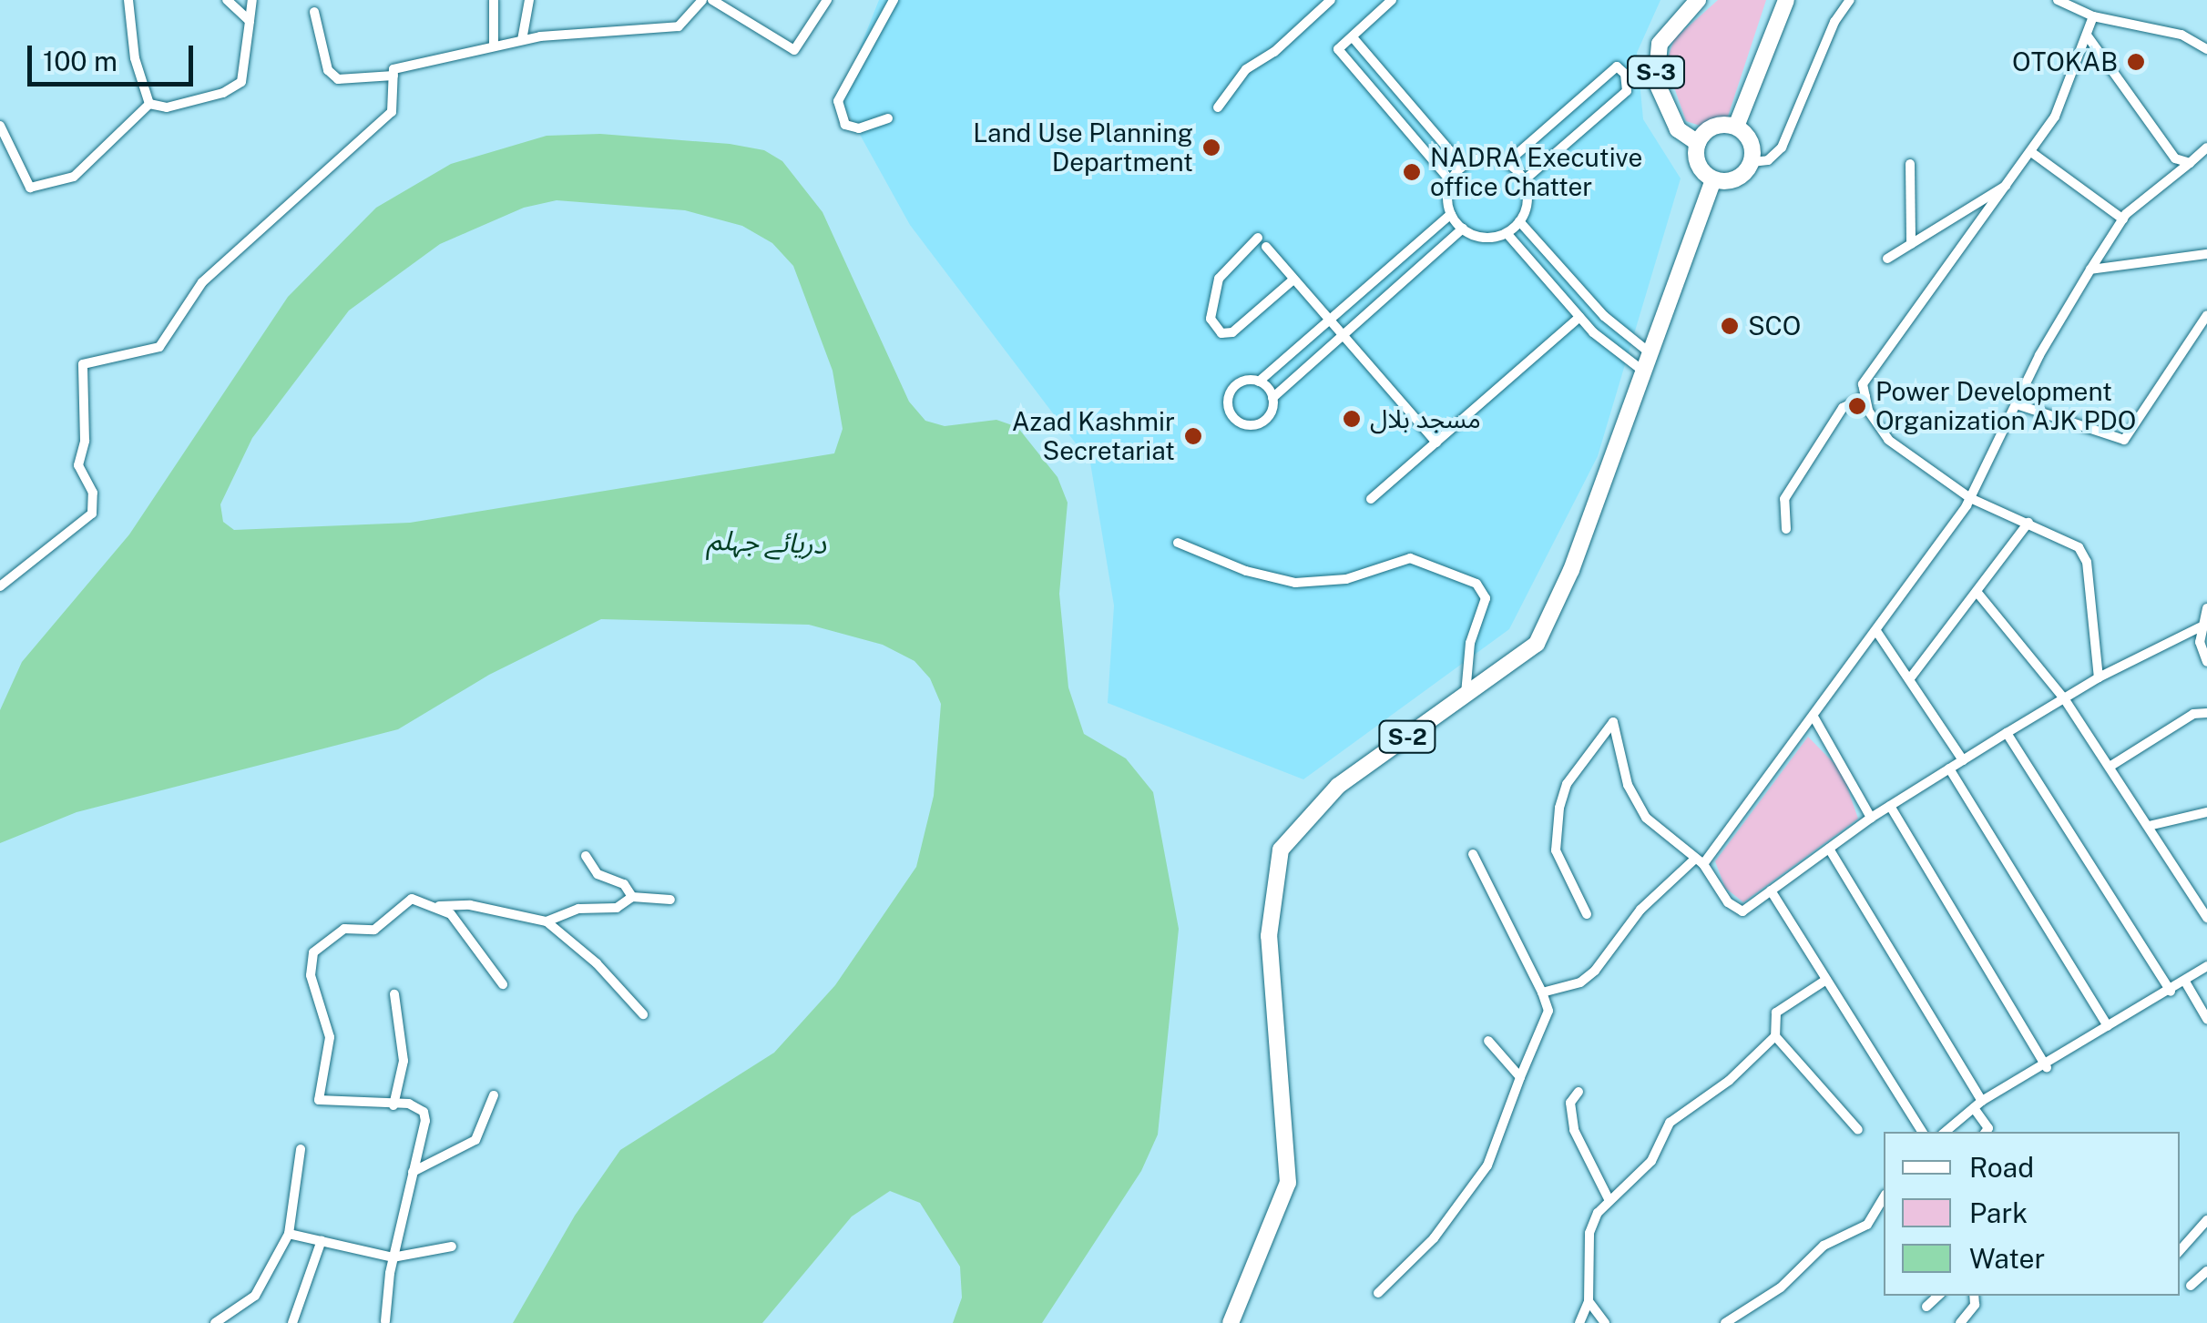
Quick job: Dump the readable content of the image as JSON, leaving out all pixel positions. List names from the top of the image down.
{
  "streets": {
    "highway": ["S-3", "S-2"]
  },
  "crossings": [
    ["S-3", "S-2"]
  ],
  "water": ["دریائے جہلم"],
  "places": [
    "OTOKAB",
    "Land Use Planning Department",
    "NADRA Executive office Chatter",
    "SCO",
    "Power Development Organization AJK PDO",
    "مسجد بلال",
    "Azad Kashmir Secretariat"
  ],
  "legend": ["Road", "Park", "Water"],
  "scale_bar": "100 m"
}
